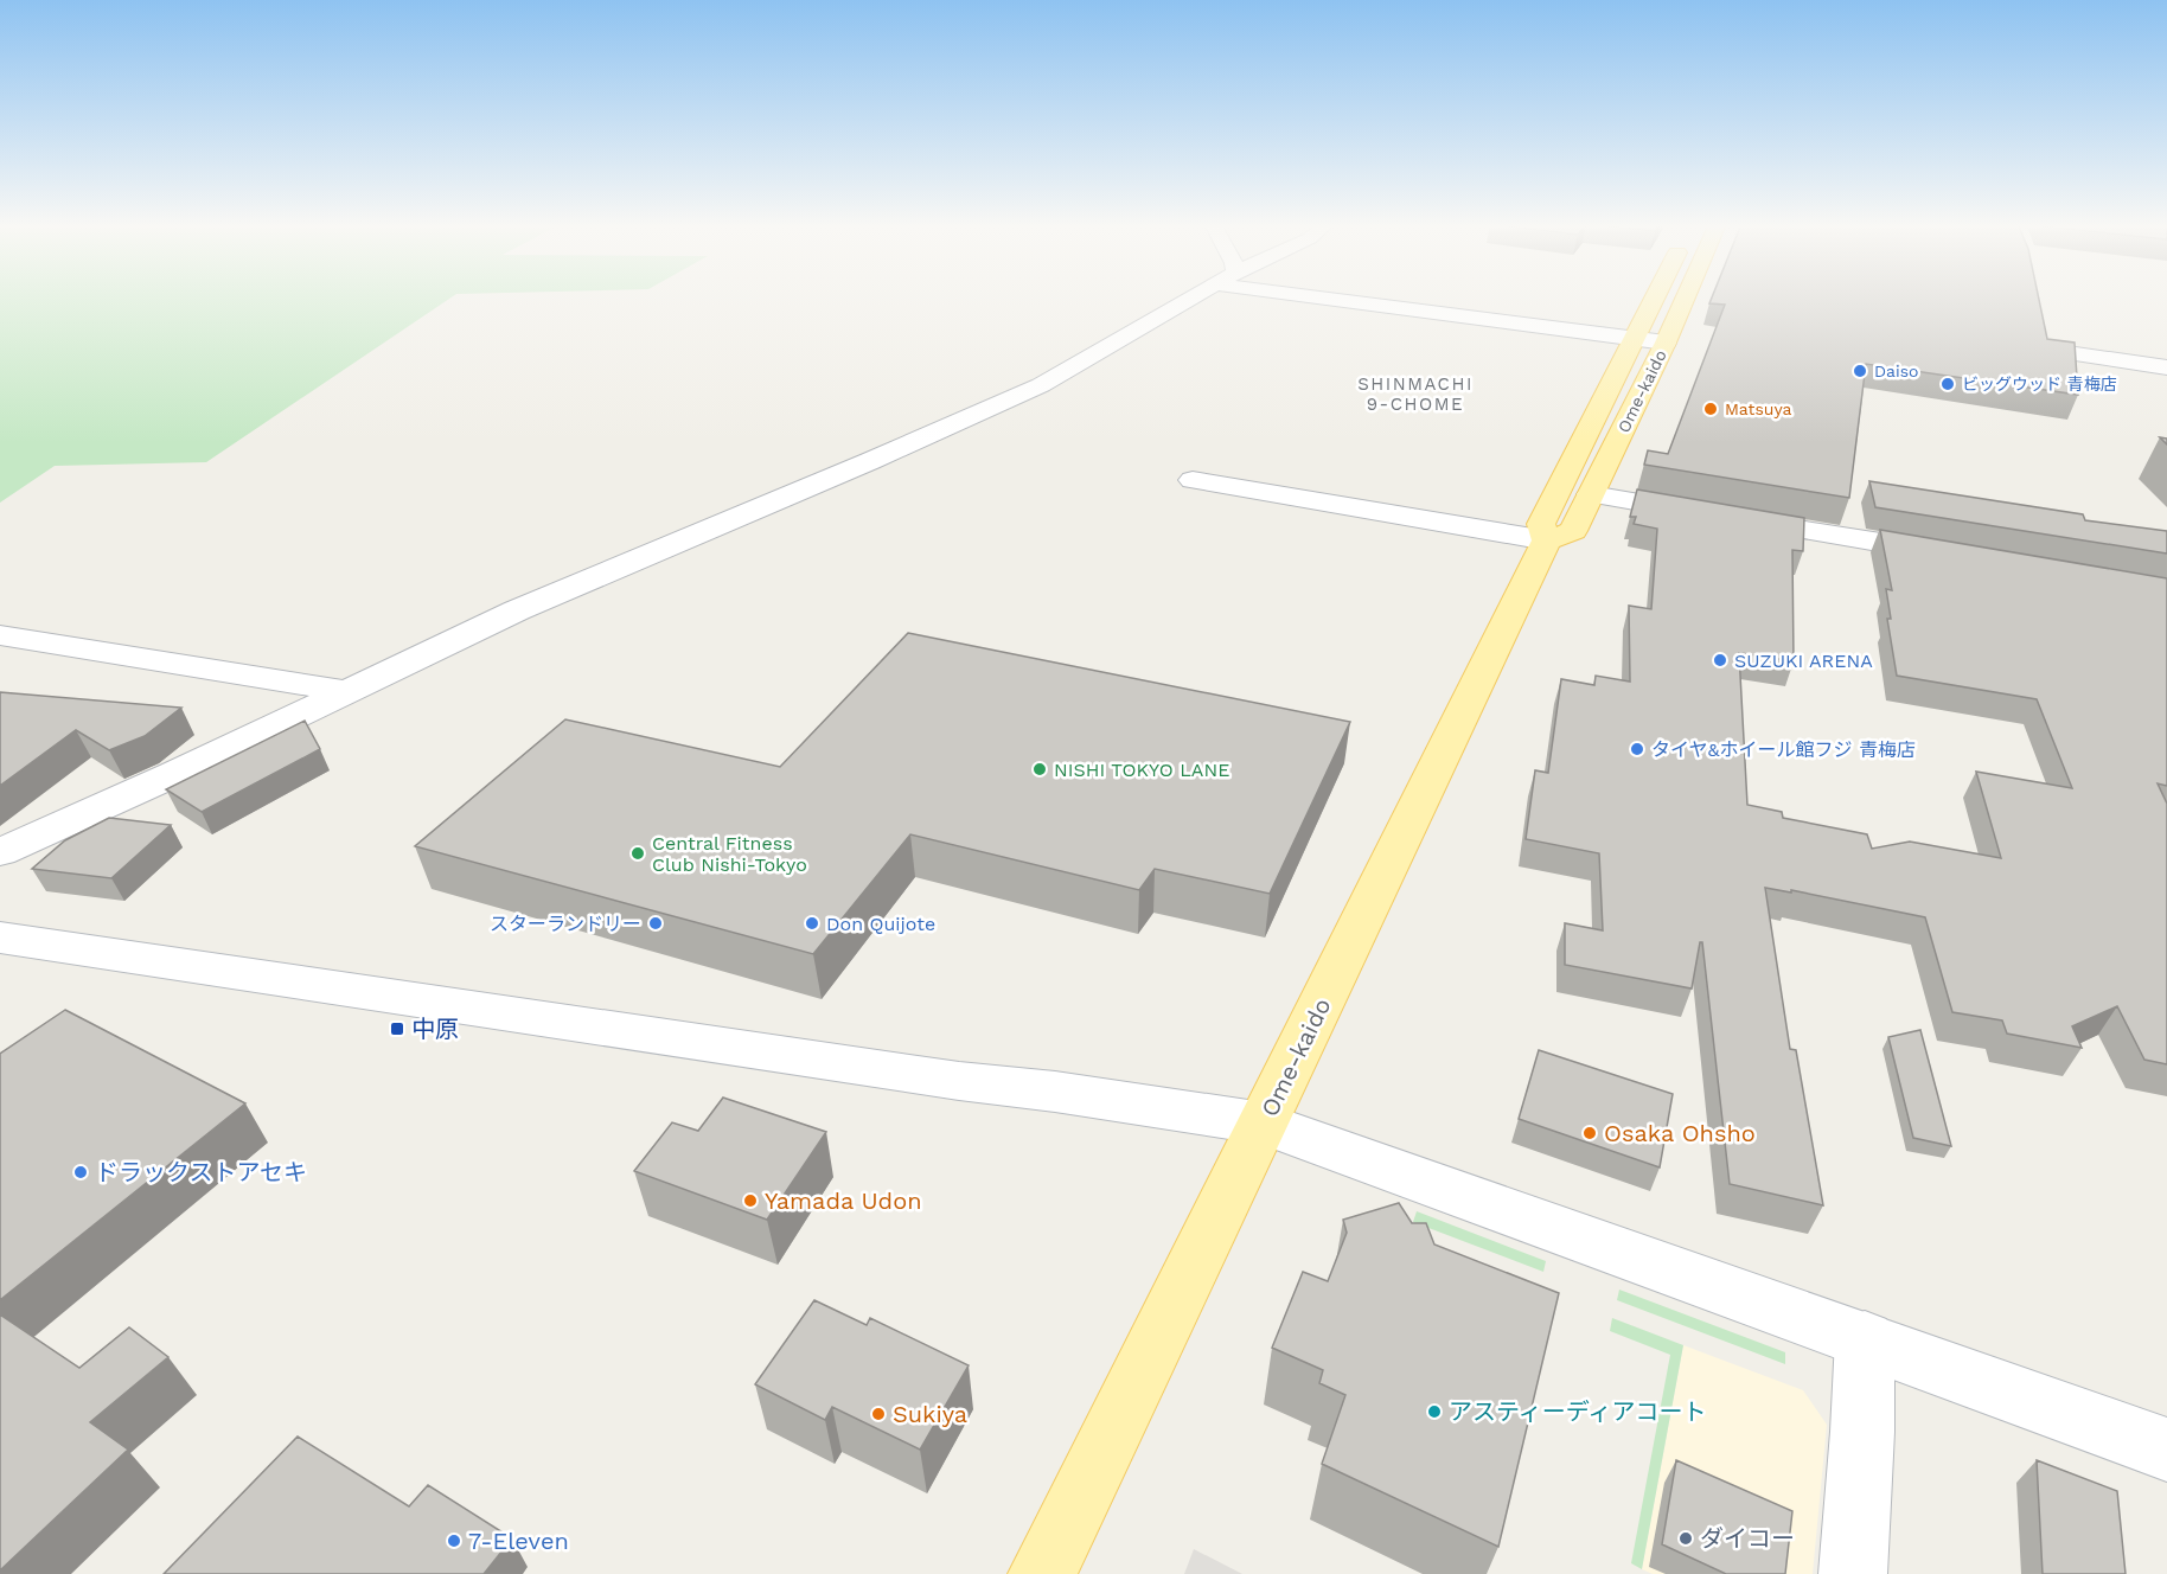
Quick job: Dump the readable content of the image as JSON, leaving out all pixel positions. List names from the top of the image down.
{
  "streets": {
    "main road": ["Ome-kaido"]
  },
  "districts": ["SHINMACHI 9-CHOME"],
  "places": {
    "other": [
      "Daiso",
      "ビッグウッド 青梅店",
      "Matsuya",
      "SUZUKI ARENA",
      "タイヤ&ホイール館フジ 青梅店",
      "NISHI TOKYO LANE",
      "Central Fitness Club Nishi-Tokyo",
      "スターランドリー",
      "Don Quijote",
      "Osaka Ohsho",
      "ドラックストアセキ",
      "Yamada Udon",
      "アスティーディアコート",
      "Sukiya",
      "ダイコー",
      "7-Eleven"
    ],
    "transit": ["中原"]
  }
}
